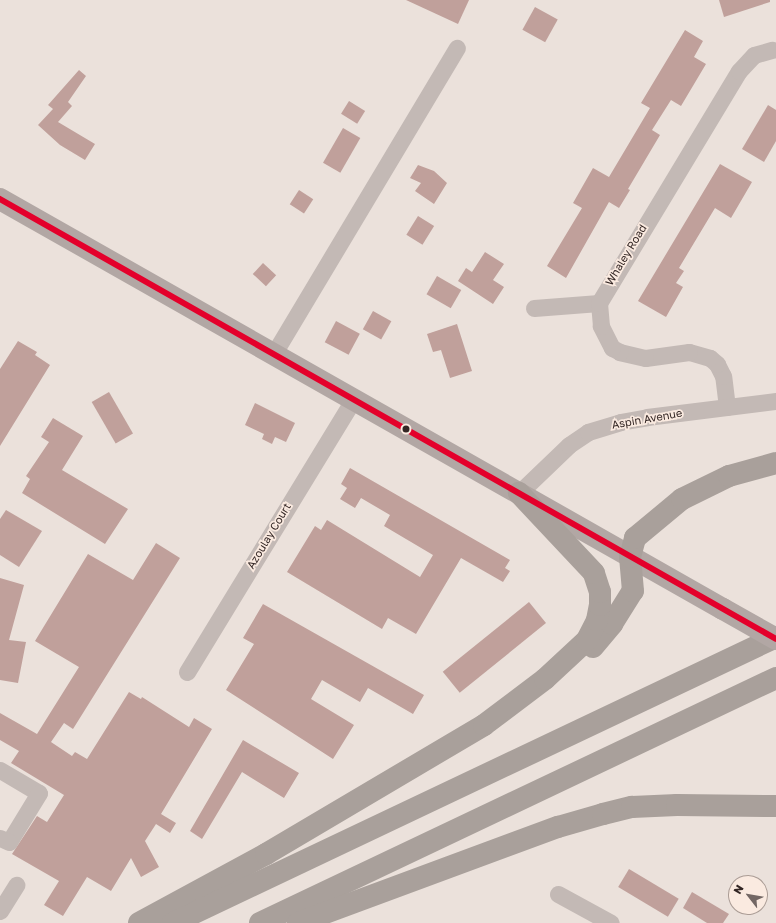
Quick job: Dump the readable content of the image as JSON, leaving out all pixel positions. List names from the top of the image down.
{
  "streets": {
    "street": ["Whaley Road", "Aspin Avenue", "Azoulay Court"]
  },
  "north": "top left"
}
